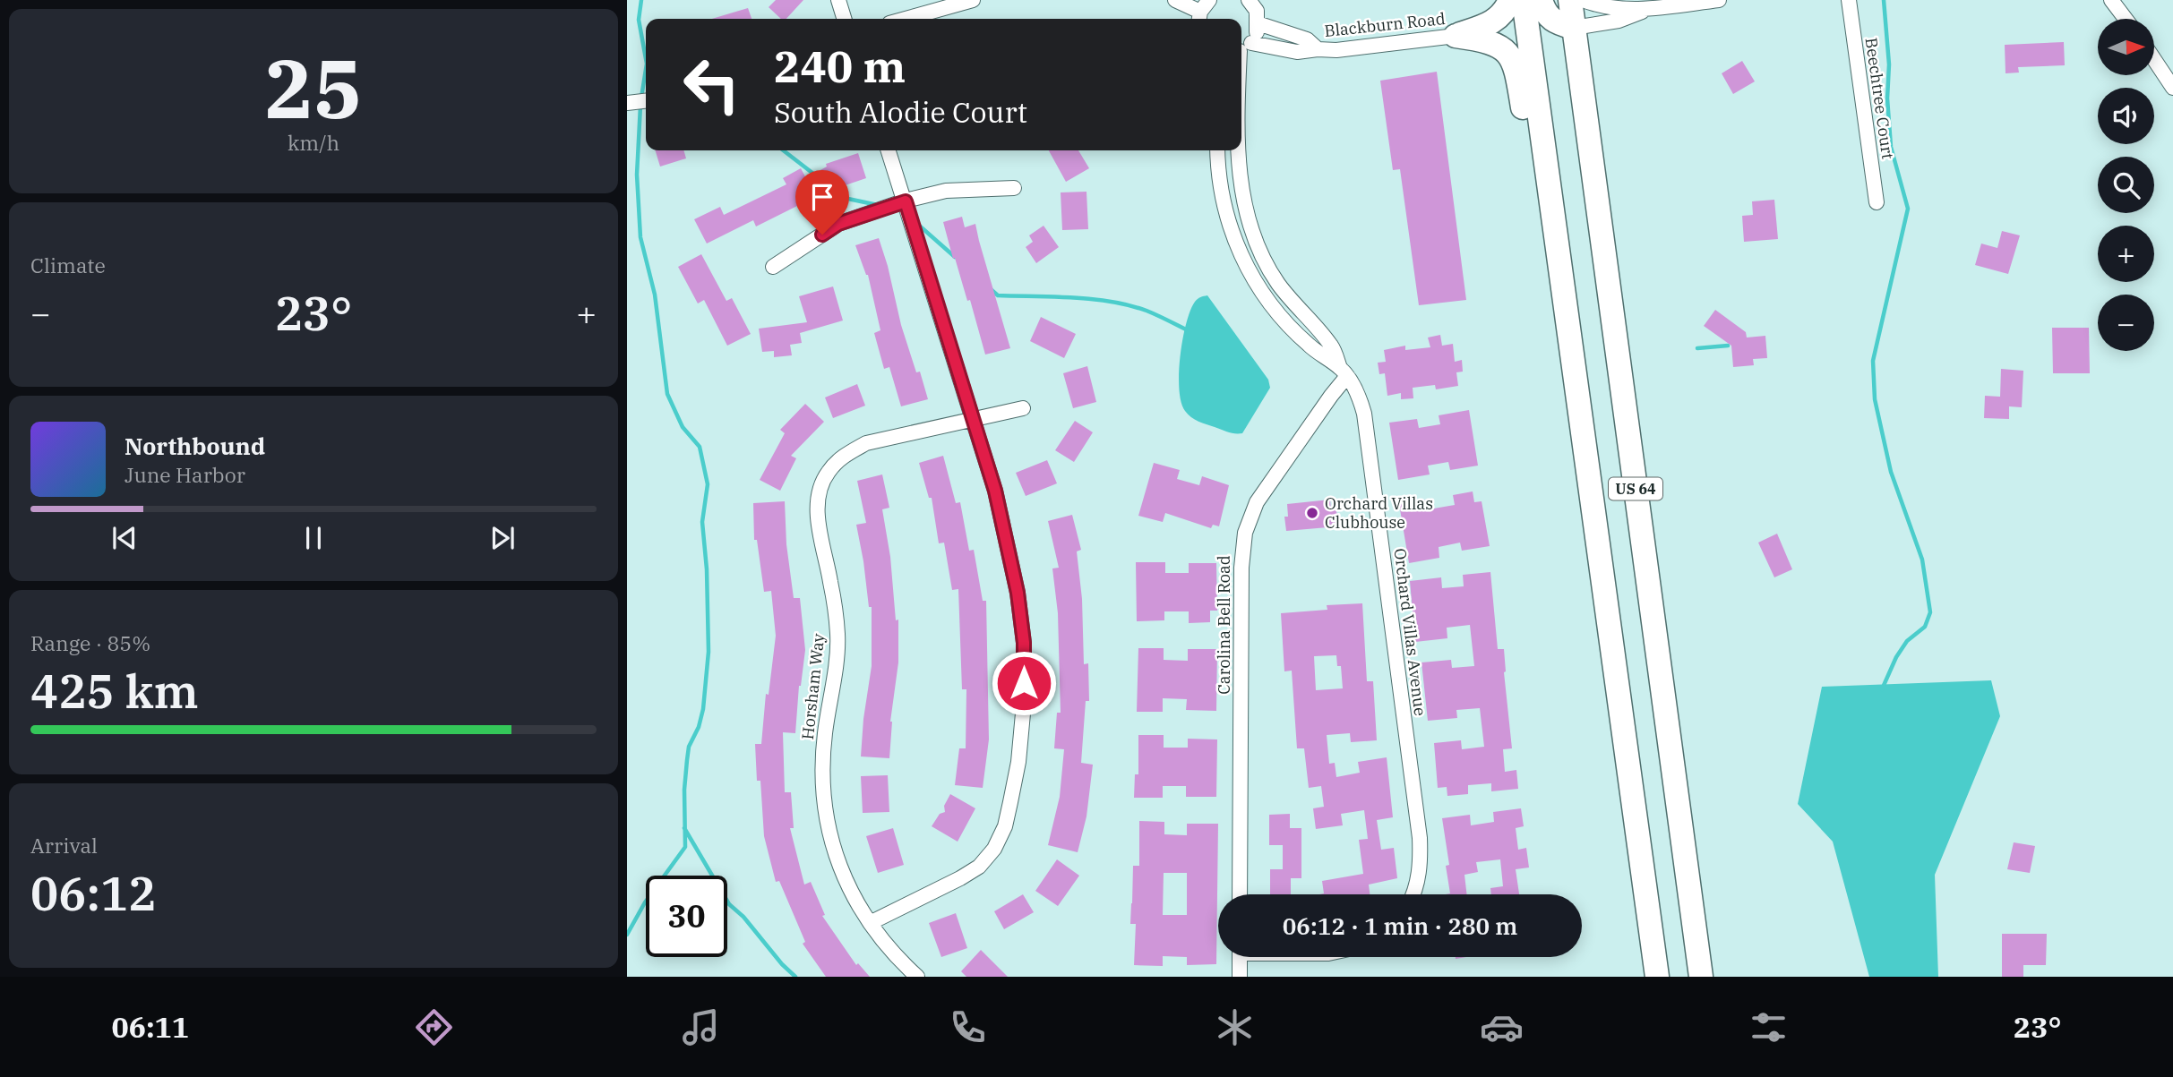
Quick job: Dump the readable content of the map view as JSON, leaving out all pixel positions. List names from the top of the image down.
{
  "streets": {
    "highway": ["US 64"],
    "street": [
      "Blackburn Road",
      "Beechtree Court",
      "Carolina Bell Road",
      "Orchard Villas Avenue",
      "Horsham Way"
    ]
  },
  "crossings": [
    ["Blackburn Road", "Orchard Villas Avenue"],
    ["Carolina Bell Road", "Orchard Villas Avenue"]
  ],
  "places": ["Orchard Villas Clubhouse"],
  "north": "right",
  "page": {
    "tile": [
      ["25", "km/h"],
      "Climate",
      ["Range · 85%", "425 km"],
      ["Arrival", "06:12"]
    ],
    "map_buttons": ["+", "−"],
    "turn": ["240 m", "South Alodie Court"],
    "heat": ["−", "23°", "+"],
    "song": ["Northbound", "June Harbor"],
    "limit": "30",
    "trip": "06:12 · 1 min · 280 m",
    "tabs": ["06:11", "23°"]
  }
}
